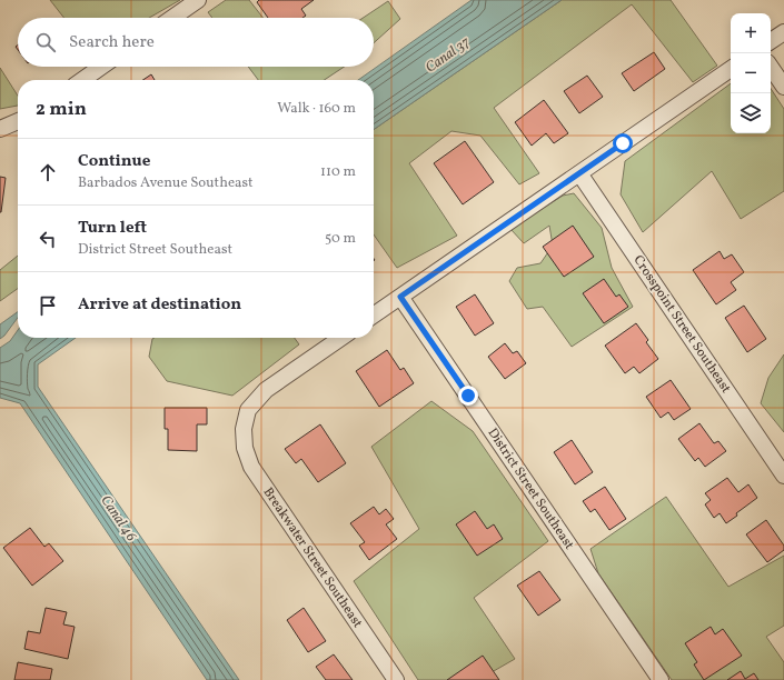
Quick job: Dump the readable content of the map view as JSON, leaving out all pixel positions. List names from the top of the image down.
{
  "streets": {
    "street": ["Crosspoint Street Southeast", "District Street Southeast", "Breakwater Street Southeast"]
  },
  "water": ["Canal 37", "Canal 46"],
  "page": {
    "map_buttons": ["+", "−"],
    "search": "Search here",
    "heading": ["2 min", "Walk · 160 m"],
    "list": [
      ["Continue", "Barbados Avenue Southeast", "110 m"],
      ["Turn left", "District Street Southeast", "50 m"],
      "Arrive at destination"
    ]
  }
}
